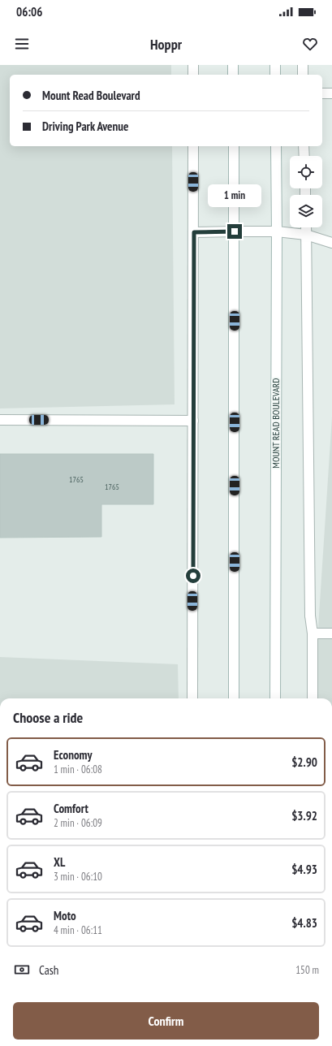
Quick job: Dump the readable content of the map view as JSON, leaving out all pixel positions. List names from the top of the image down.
{
  "streets": {
    "street": ["MOUNT READ BOULEVARD"]
  },
  "house_numbers": ["1765", "1765"],
  "page": {
    "status": "06:06",
    "header": "Hoppr",
    "banner": ["Mount Read Boulevard", "Driving Park Avenue"],
    "bubble": "1 min",
    "heading": "Choose a ride",
    "list": [
      {
        "name": "Economy",
        "note": "1 min · 06:08",
        "value": "$2.90"
      },
      {
        "name": "Comfort",
        "note": "2 min · 06:09",
        "value": "$3.92"
      },
      {
        "name": "XL",
        "note": "3 min · 06:10",
        "value": "$4.93"
      },
      {
        "name": "Moto",
        "note": "4 min · 06:11",
        "value": "$4.83"
      }
    ],
    "pay": ["Cash", "150 m"],
    "buttons": "Confirm"
  }
}
